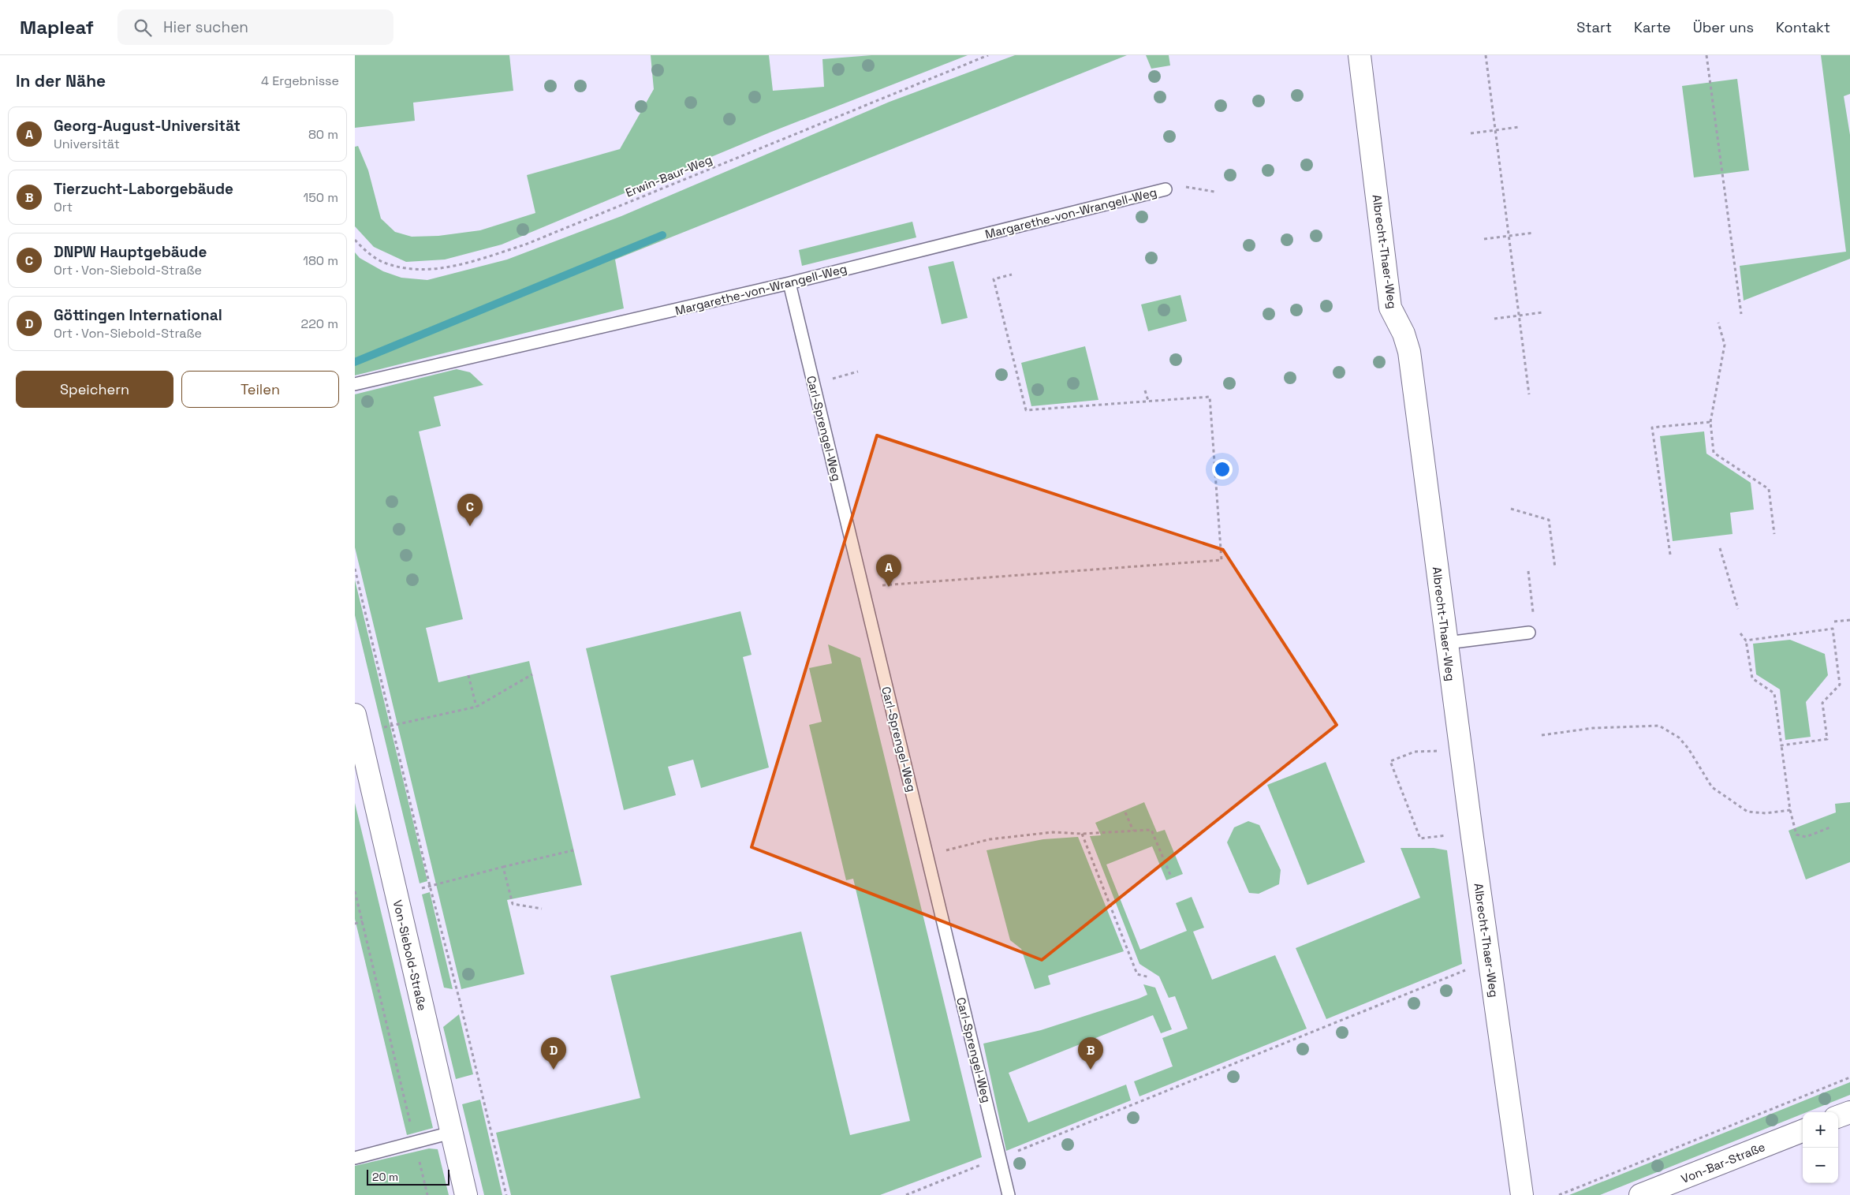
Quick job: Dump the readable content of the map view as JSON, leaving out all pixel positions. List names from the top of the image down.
{
  "streets": {
    "street": ["Albrecht-Thaer-Weg", "Von-Siebold-Straße", "Von-Bar-Straße"],
    "lane": ["Margarethe-von-Wrangell-Weg", "Carl-Sprengel-Weg"],
    "path": ["Erwin-Baur-Weg"]
  },
  "crossings": [
    ["Margarethe-von-Wrangell-Weg", "Carl-Sprengel-Weg"]
  ],
  "scale_bar": "20 m",
  "page": {
    "header": "Mapleaf",
    "search": "Hier suchen",
    "nav": [
      "Start",
      "Karte",
      "Über uns",
      "Kontakt"
    ],
    "heading": ["In der Nähe", "4 Ergebnisse"],
    "list": [
      {
        "mark": "A",
        "name": "Georg-August-Universität",
        "note": "Universität",
        "value": "80 m"
      },
      {
        "mark": "B",
        "name": "Tierzucht-Laborgebäude",
        "note": "Ort",
        "value": "150 m"
      },
      {
        "mark": "C",
        "name": "DNPW Hauptgebäude",
        "note": "Ort · Von-Siebold-Straße",
        "value": "180 m"
      },
      {
        "mark": "D",
        "name": "Göttingen International",
        "note": "Ort · Von-Siebold-Straße",
        "value": "220 m"
      }
    ],
    "buttons": ["Speichern", "Teilen"],
    "pins": [
      "C",
      "A",
      "B",
      "D"
    ],
    "map_buttons": ["+", "−"],
    "scale": "20 m"
  }
}
